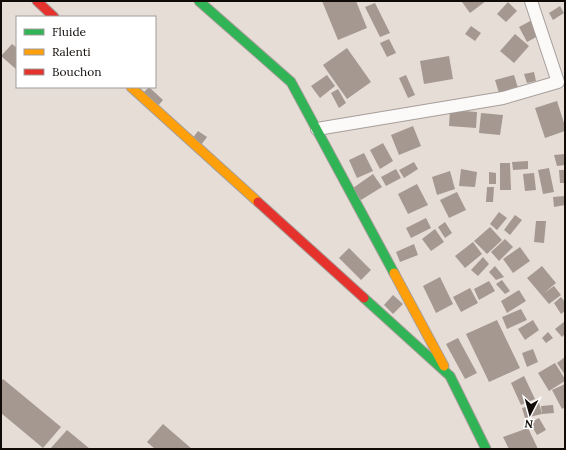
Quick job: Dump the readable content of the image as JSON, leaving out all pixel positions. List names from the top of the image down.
{
  "legend": ["Fluide", "Ralenti", "Bouchon"],
  "north": "bottom"
}
